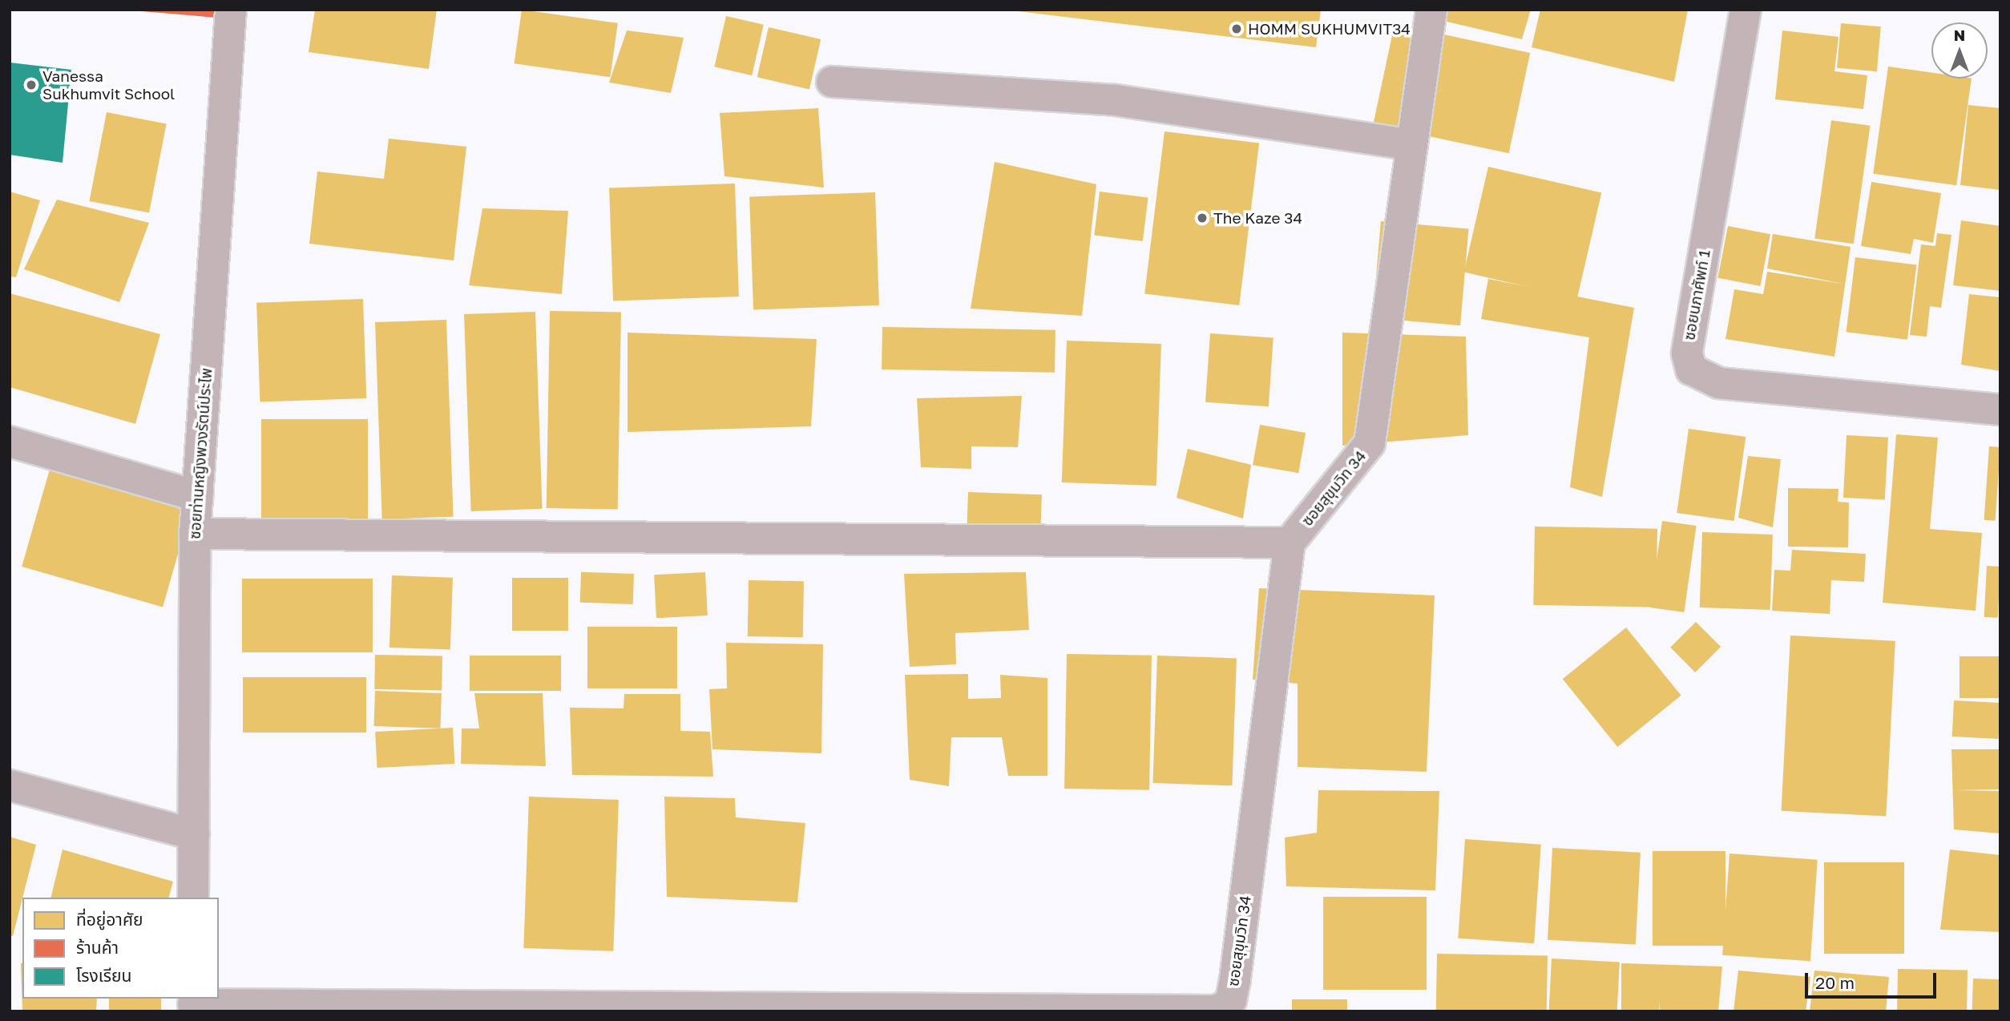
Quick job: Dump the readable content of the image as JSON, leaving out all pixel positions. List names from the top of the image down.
{
  "streets": {
    "street": ["ซอยนภาศัพท์ 1", "ซอยท่านหญิงพวงรัตน์ประไพ", "ซอยสุขุมวิท 34"]
  },
  "places": ["HOMM SUKHUMVIT34", "Vanessa Sukhumvit School", "The Kaze 34"],
  "legend": ["ที่อยู่อาศัย", "ร้านค้า", "โรงเรียน"],
  "scale_bar": "20 m",
  "north": "top"
}
